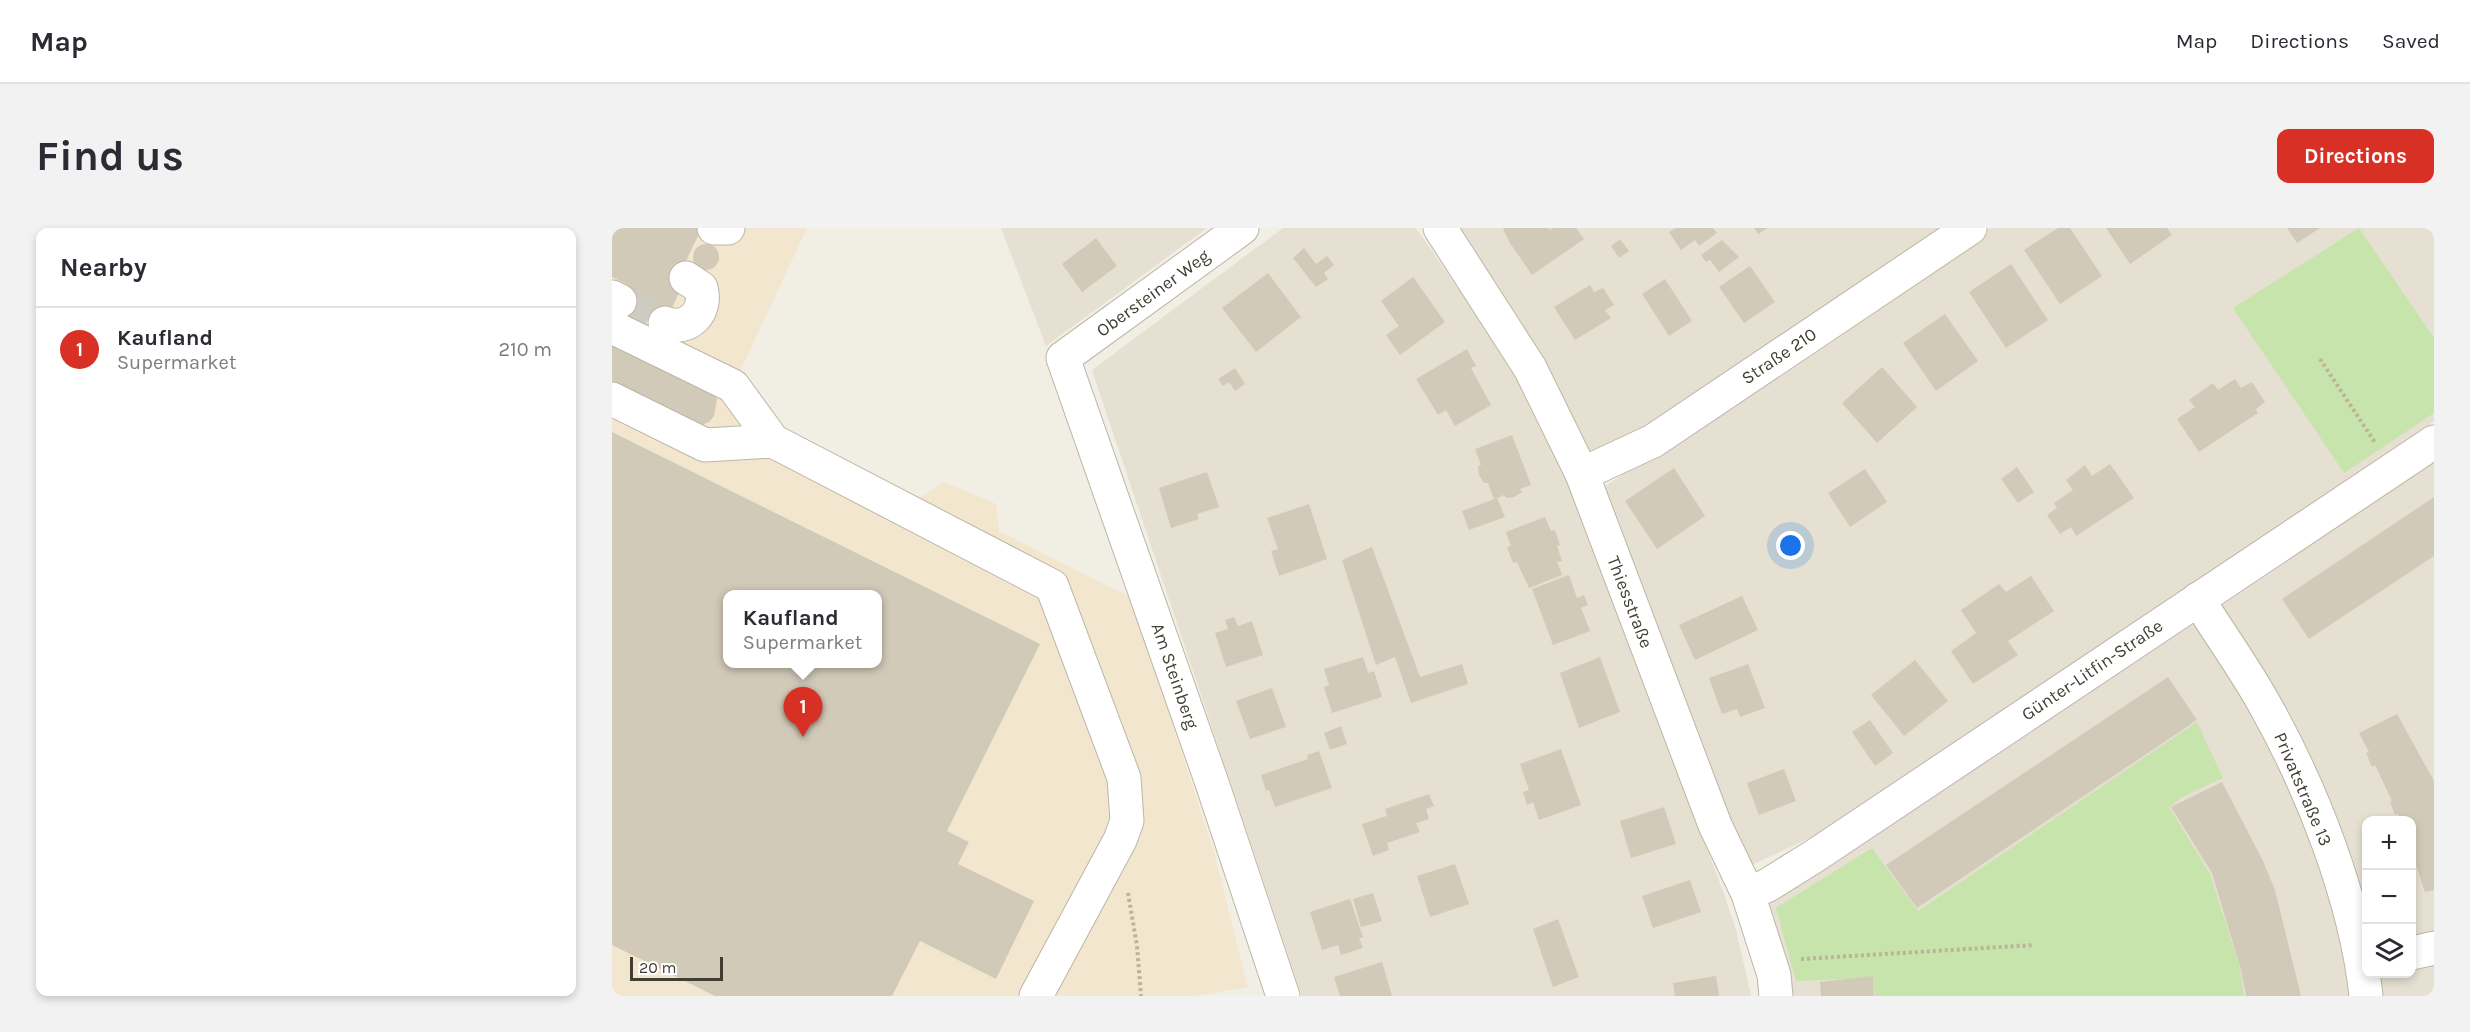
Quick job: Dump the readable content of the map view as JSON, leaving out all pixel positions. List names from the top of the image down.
{
  "streets": {
    "street": [
      "Obersteiner Weg",
      "Straße 210",
      "Thiesstraße",
      "Günter-Litfin-Straße",
      "Am Steinberg",
      "Privatstraße 13"
    ]
  },
  "crossings": [
    ["Obersteiner Weg", "Am Steinberg"],
    ["Straße 210", "Thiesstraße"],
    ["Thiesstraße", "Günter-Litfin-Straße"],
    ["Günter-Litfin-Straße", "Privatstraße 13"]
  ],
  "scale_bar": "20 m",
  "page": {
    "header": "Map",
    "nav": ["Map", "Directions", "Saved"],
    "buttons": "Directions",
    "title": "Find us",
    "heading": "Nearby",
    "list": [
      {
        "mark": "1",
        "name": "Kaufland",
        "note": "Supermarket",
        "value": "210 m"
      }
    ],
    "popup": ["Kaufland", "Supermarket"],
    "pins": "1",
    "map_buttons": ["+", "−"],
    "scale": "20 m"
  }
}
